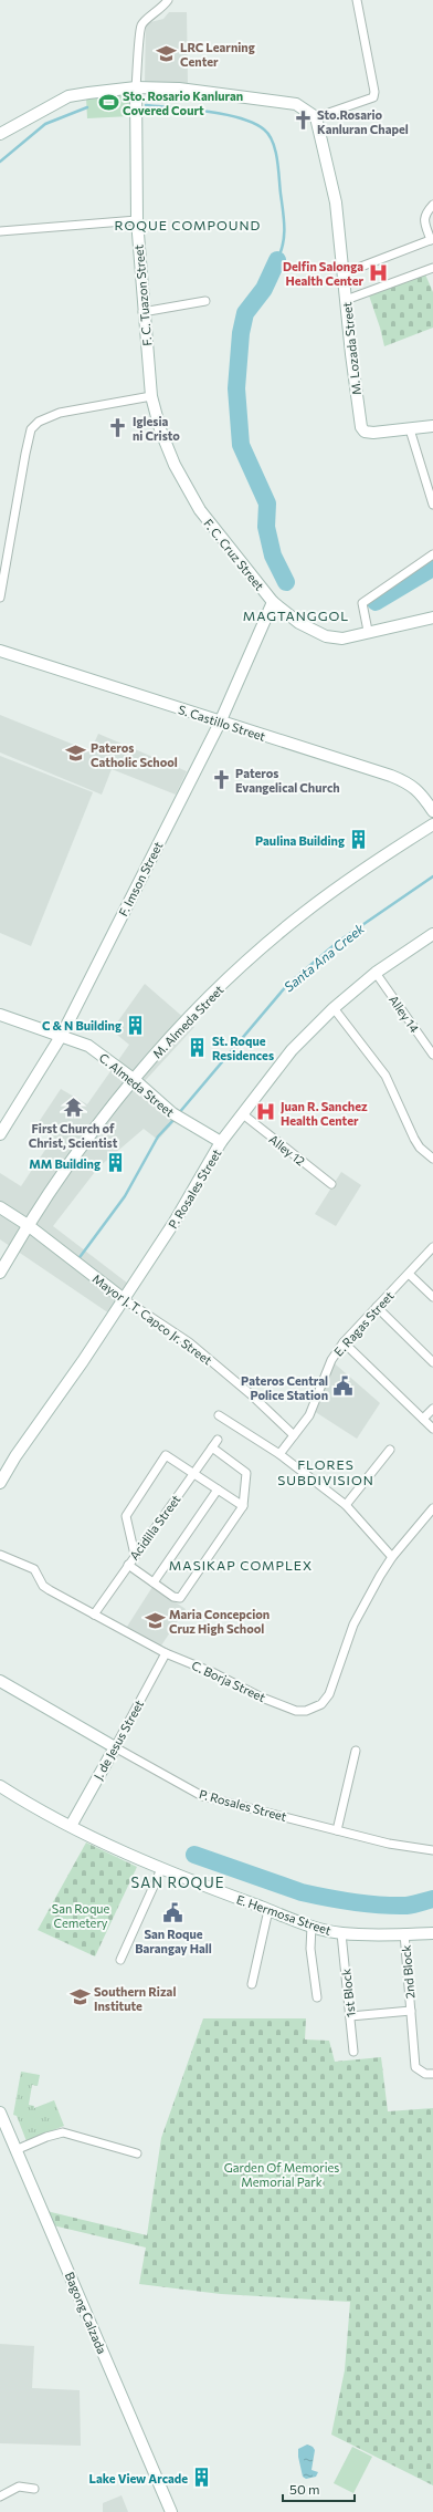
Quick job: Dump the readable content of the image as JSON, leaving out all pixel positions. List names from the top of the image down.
{
  "streets": {
    "street": [
      "F. C. Tuazon Street",
      "M. Lozada Street",
      "F. C. Cruz Street",
      "S. Castillo Street",
      "F. Imson Street",
      "Alley 14",
      "M. Almeda Street",
      "C. Almeda Street",
      "Alley 12",
      "P. Rosales Street",
      "Mayor J. T. Capco Jr. Street",
      "E. Ragas Street",
      "Acidilla Street",
      "C. Borja Street",
      "J. de Jesus Street",
      "E. Hermosa Street",
      "2nd Block",
      "1st Block",
      "Bagong Calzada"
    ]
  },
  "crossings": [
    ["F. C. Tuazon Street", "F. C. Cruz Street"],
    ["F. C. Cruz Street", "F. Imson Street"],
    ["S. Castillo Street", "F. Imson Street"],
    ["F. Imson Street", "C. Almeda Street"],
    ["Alley 14", "P. Rosales Street"],
    ["M. Almeda Street", "C. Almeda Street"],
    ["M. Almeda Street", "Mayor J. T. Capco Jr. Street"],
    ["C. Almeda Street", "P. Rosales Street"],
    ["Alley 12", "P. Rosales Street"],
    ["P. Rosales Street", "Mayor J. T. Capco Jr. Street"],
    ["P. Rosales Street", "J. de Jesus Street"],
    ["Mayor J. T. Capco Jr. Street", "E. Ragas Street"],
    ["Acidilla Street", "C. Borja Street"],
    ["C. Borja Street", "J. de Jesus Street"],
    ["J. de Jesus Street", "E. Hermosa Street"],
    ["E. Hermosa Street", "2nd Block"],
    ["E. Hermosa Street", "1st Block"],
    ["2nd Block", "1st Block"]
  ],
  "districts": [
    "ROQUE COMPOUND",
    "MAGTANGGOL",
    "FLORES SUBDIVISION",
    "MASIKAP COMPLEX",
    "SAN ROQUE"
  ],
  "water": ["Santa Ana Creek"],
  "parks": ["San Roque Cemetery", "Garden Of Memories Memorial Park"],
  "places": {
    "school or university": [
      "LRC Learning Center",
      "Pateros Catholic School",
      "Maria Concepcion Cruz High School",
      "Southern Rizal Institute"
    ],
    "sports": ["Sto. Rosario Kanluran Covered Court"],
    "church": ["Sto.Rosario Kanluran Chapel", "Iglesia ni Cristo", "Pateros Evangelical Church"],
    "hospital": ["Delfin Salonga Health Center", "Juan R. Sanchez Health Center"],
    "building": [
      "Paulina Building",
      "C & N Building",
      "St. Roque Residences",
      "MM Building",
      "Lake View Arcade"
    ],
    "temple": ["First Church of Christ, Scientist"],
    "public building": ["Pateros Central Police Station", "San Roque Barangay Hall"]
  },
  "scale_bar": "50 m"
}
